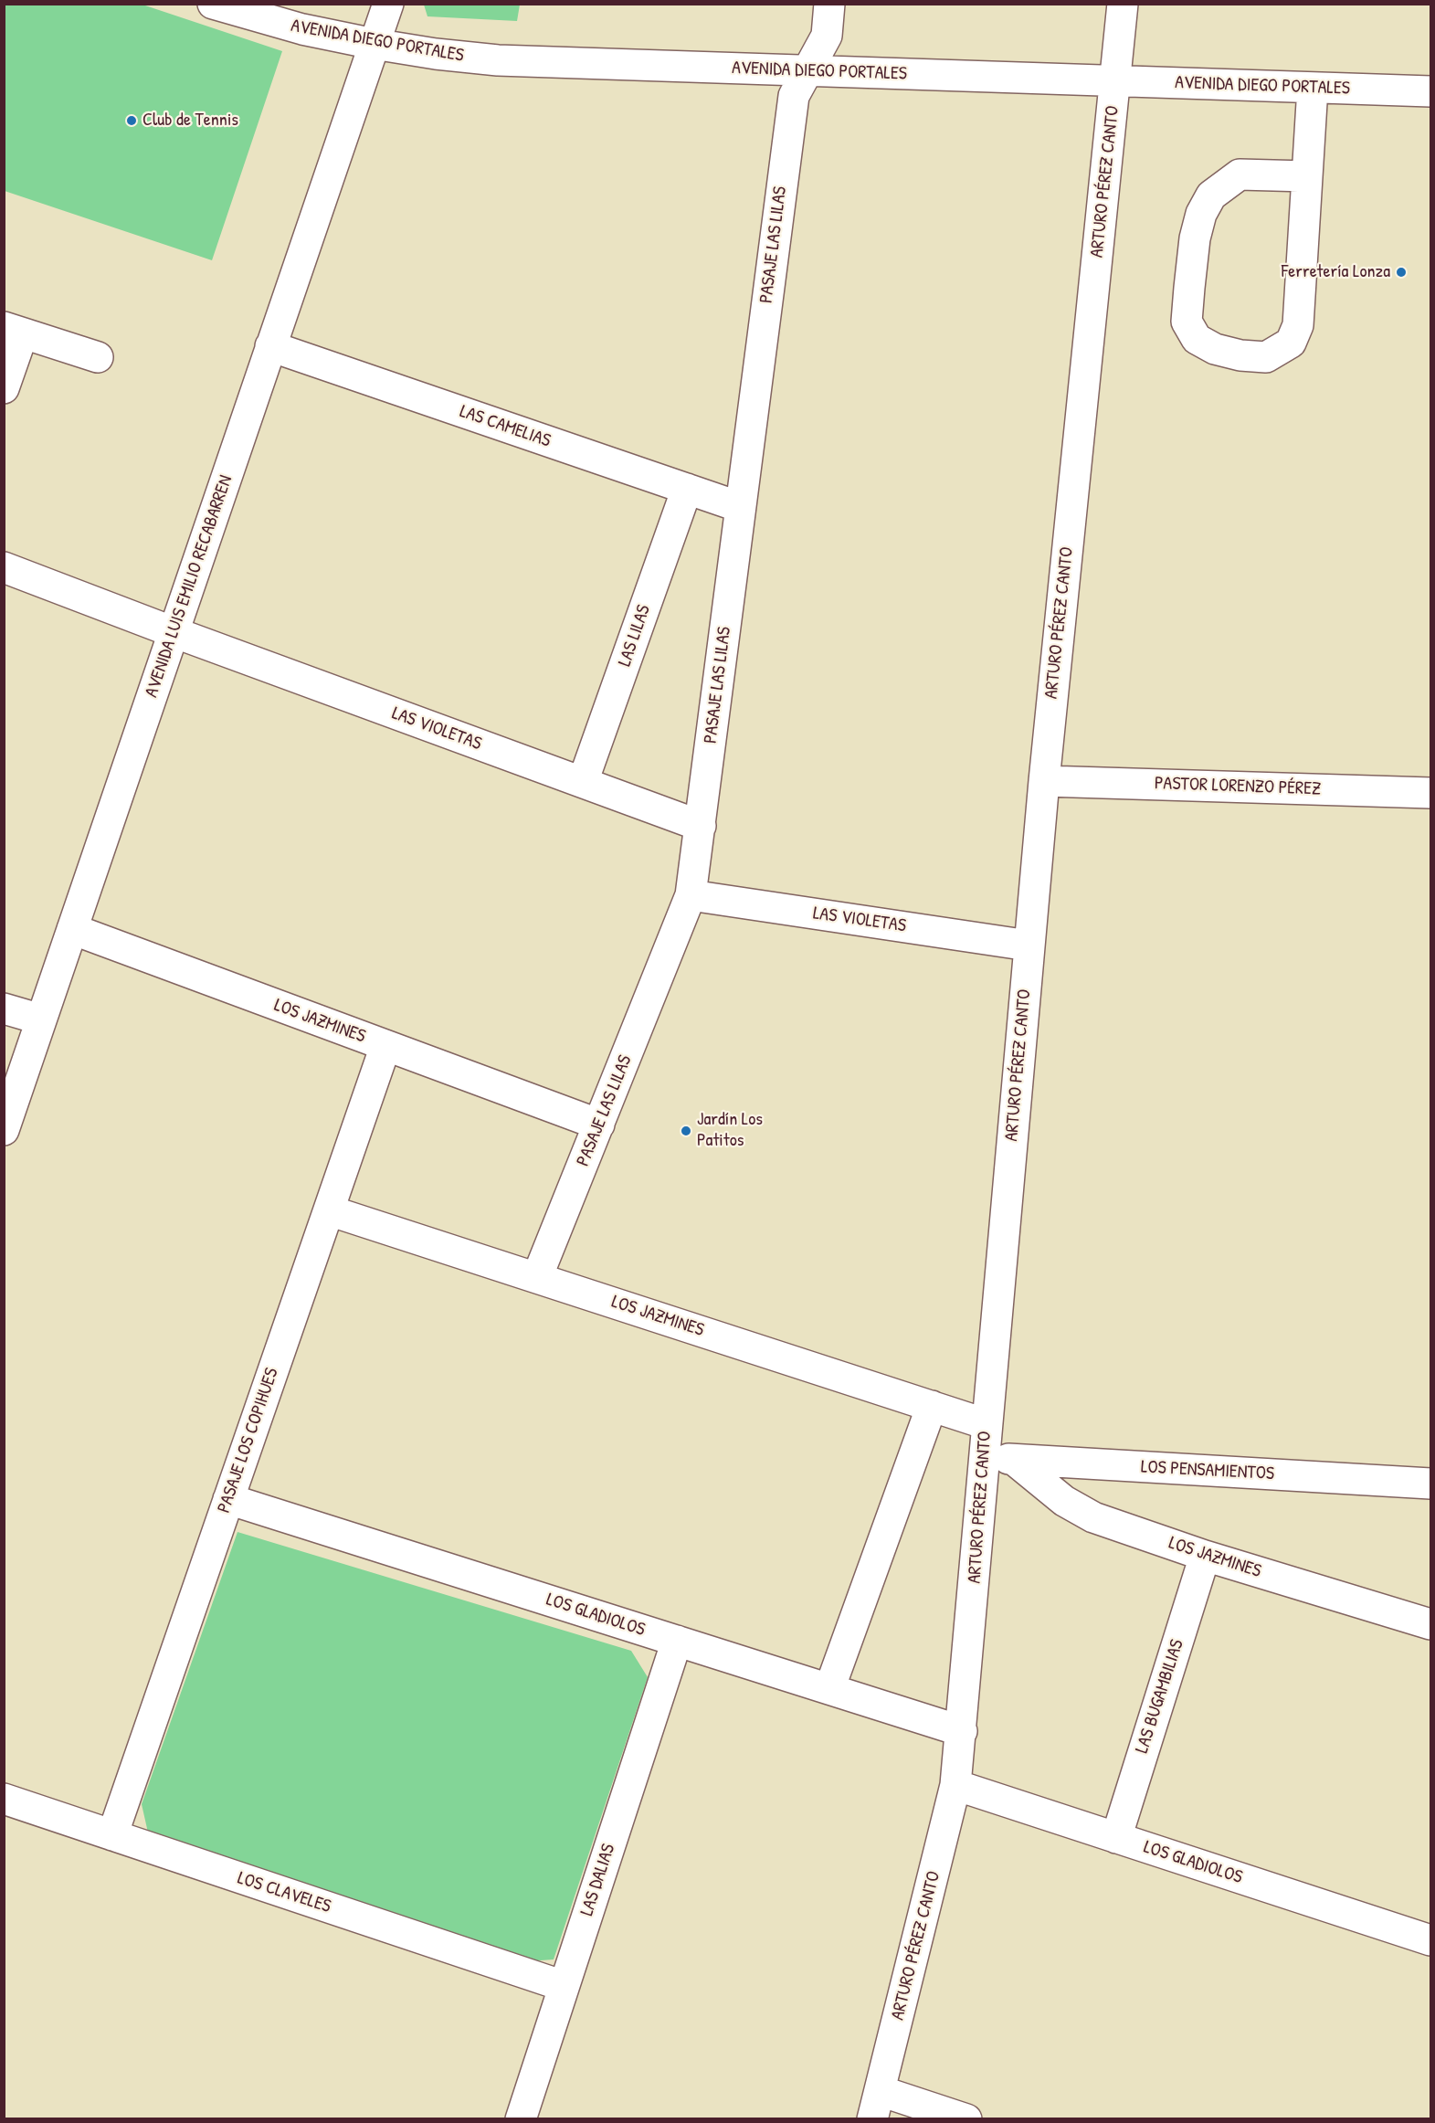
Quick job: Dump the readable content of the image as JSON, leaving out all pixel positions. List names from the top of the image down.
{
  "streets": {
    "street": [
      "AVENIDA DIEGO PORTALES",
      "ARTURO PÉREZ CANTO",
      "PASAJE LAS LILAS",
      "LAS CAMELIAS",
      "AVENIDA LUIS EMILIO RECABARREN",
      "LAS LILAS",
      "LAS VIOLETAS",
      "PASTOR LORENZO PÉREZ",
      "LOS JAZMINES",
      "PASAJE LOS COPIHUES",
      "LOS PENSAMIENTOS",
      "LOS GLADIOLOS",
      "LAS BUGAMBILIAS",
      "LAS DALIAS",
      "LOS CLAVELES"
    ]
  },
  "crossings": [
    ["AVENIDA DIEGO PORTALES", "ARTURO PÉREZ CANTO"],
    ["AVENIDA DIEGO PORTALES", "PASAJE LAS LILAS"],
    ["AVENIDA DIEGO PORTALES", "AVENIDA LUIS EMILIO RECABARREN"],
    ["ARTURO PÉREZ CANTO", "LAS VIOLETAS"],
    ["ARTURO PÉREZ CANTO", "PASTOR LORENZO PÉREZ"],
    ["ARTURO PÉREZ CANTO", "LOS JAZMINES"],
    ["ARTURO PÉREZ CANTO", "LOS PENSAMIENTOS"],
    ["ARTURO PÉREZ CANTO", "LOS GLADIOLOS"],
    ["PASAJE LAS LILAS", "LAS CAMELIAS"],
    ["PASAJE LAS LILAS", "LAS VIOLETAS"],
    ["PASAJE LAS LILAS", "LOS JAZMINES"],
    ["LAS CAMELIAS", "AVENIDA LUIS EMILIO RECABARREN"],
    ["LAS CAMELIAS", "LAS LILAS"],
    ["AVENIDA LUIS EMILIO RECABARREN", "LAS VIOLETAS"],
    ["AVENIDA LUIS EMILIO RECABARREN", "LOS JAZMINES"],
    ["LAS LILAS", "LAS VIOLETAS"],
    ["LOS JAZMINES", "PASAJE LOS COPIHUES"],
    ["LOS JAZMINES", "LOS PENSAMIENTOS"],
    ["LOS JAZMINES", "LAS BUGAMBILIAS"],
    ["PASAJE LOS COPIHUES", "LOS GLADIOLOS"],
    ["PASAJE LOS COPIHUES", "LOS CLAVELES"],
    ["LOS GLADIOLOS", "LAS BUGAMBILIAS"],
    ["LOS GLADIOLOS", "LAS DALIAS"],
    ["LAS DALIAS", "LOS CLAVELES"]
  ],
  "places": ["Club de Tennis", "Ferretería Lonza", "Jardín Los Patitos"]
}
